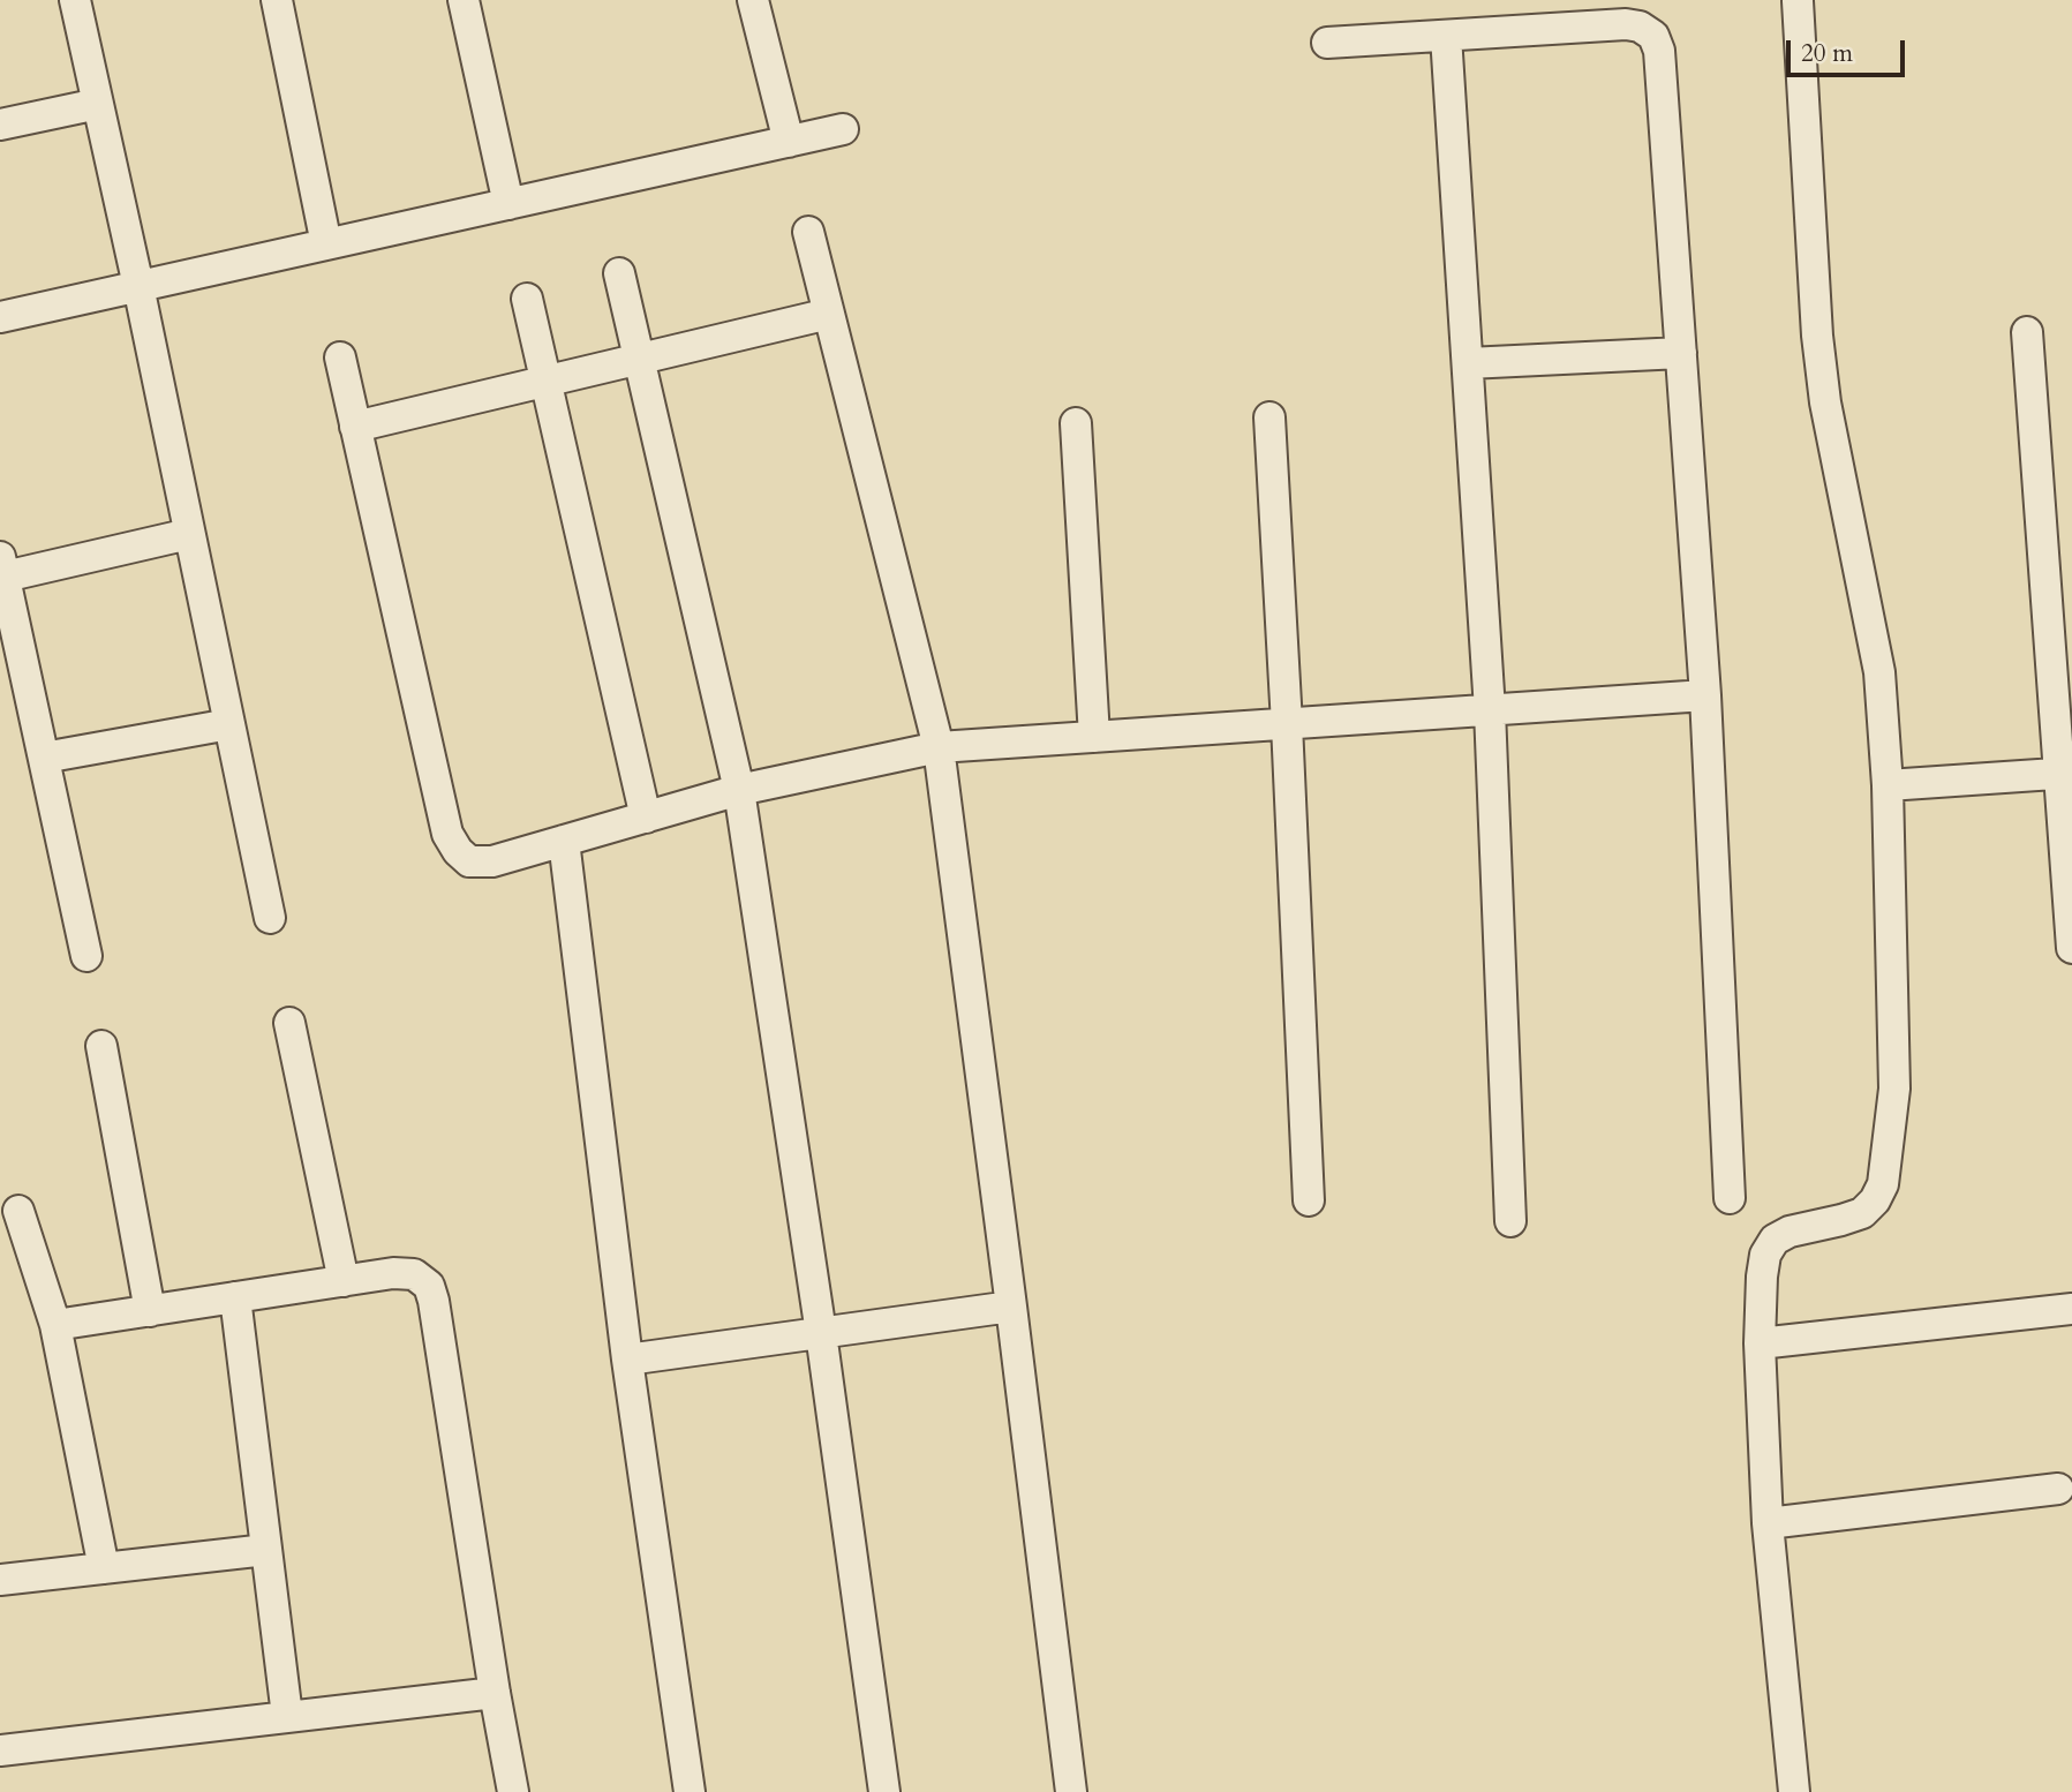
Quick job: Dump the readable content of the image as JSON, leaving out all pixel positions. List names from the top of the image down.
{
  "scale_bar": "20 m"
}
